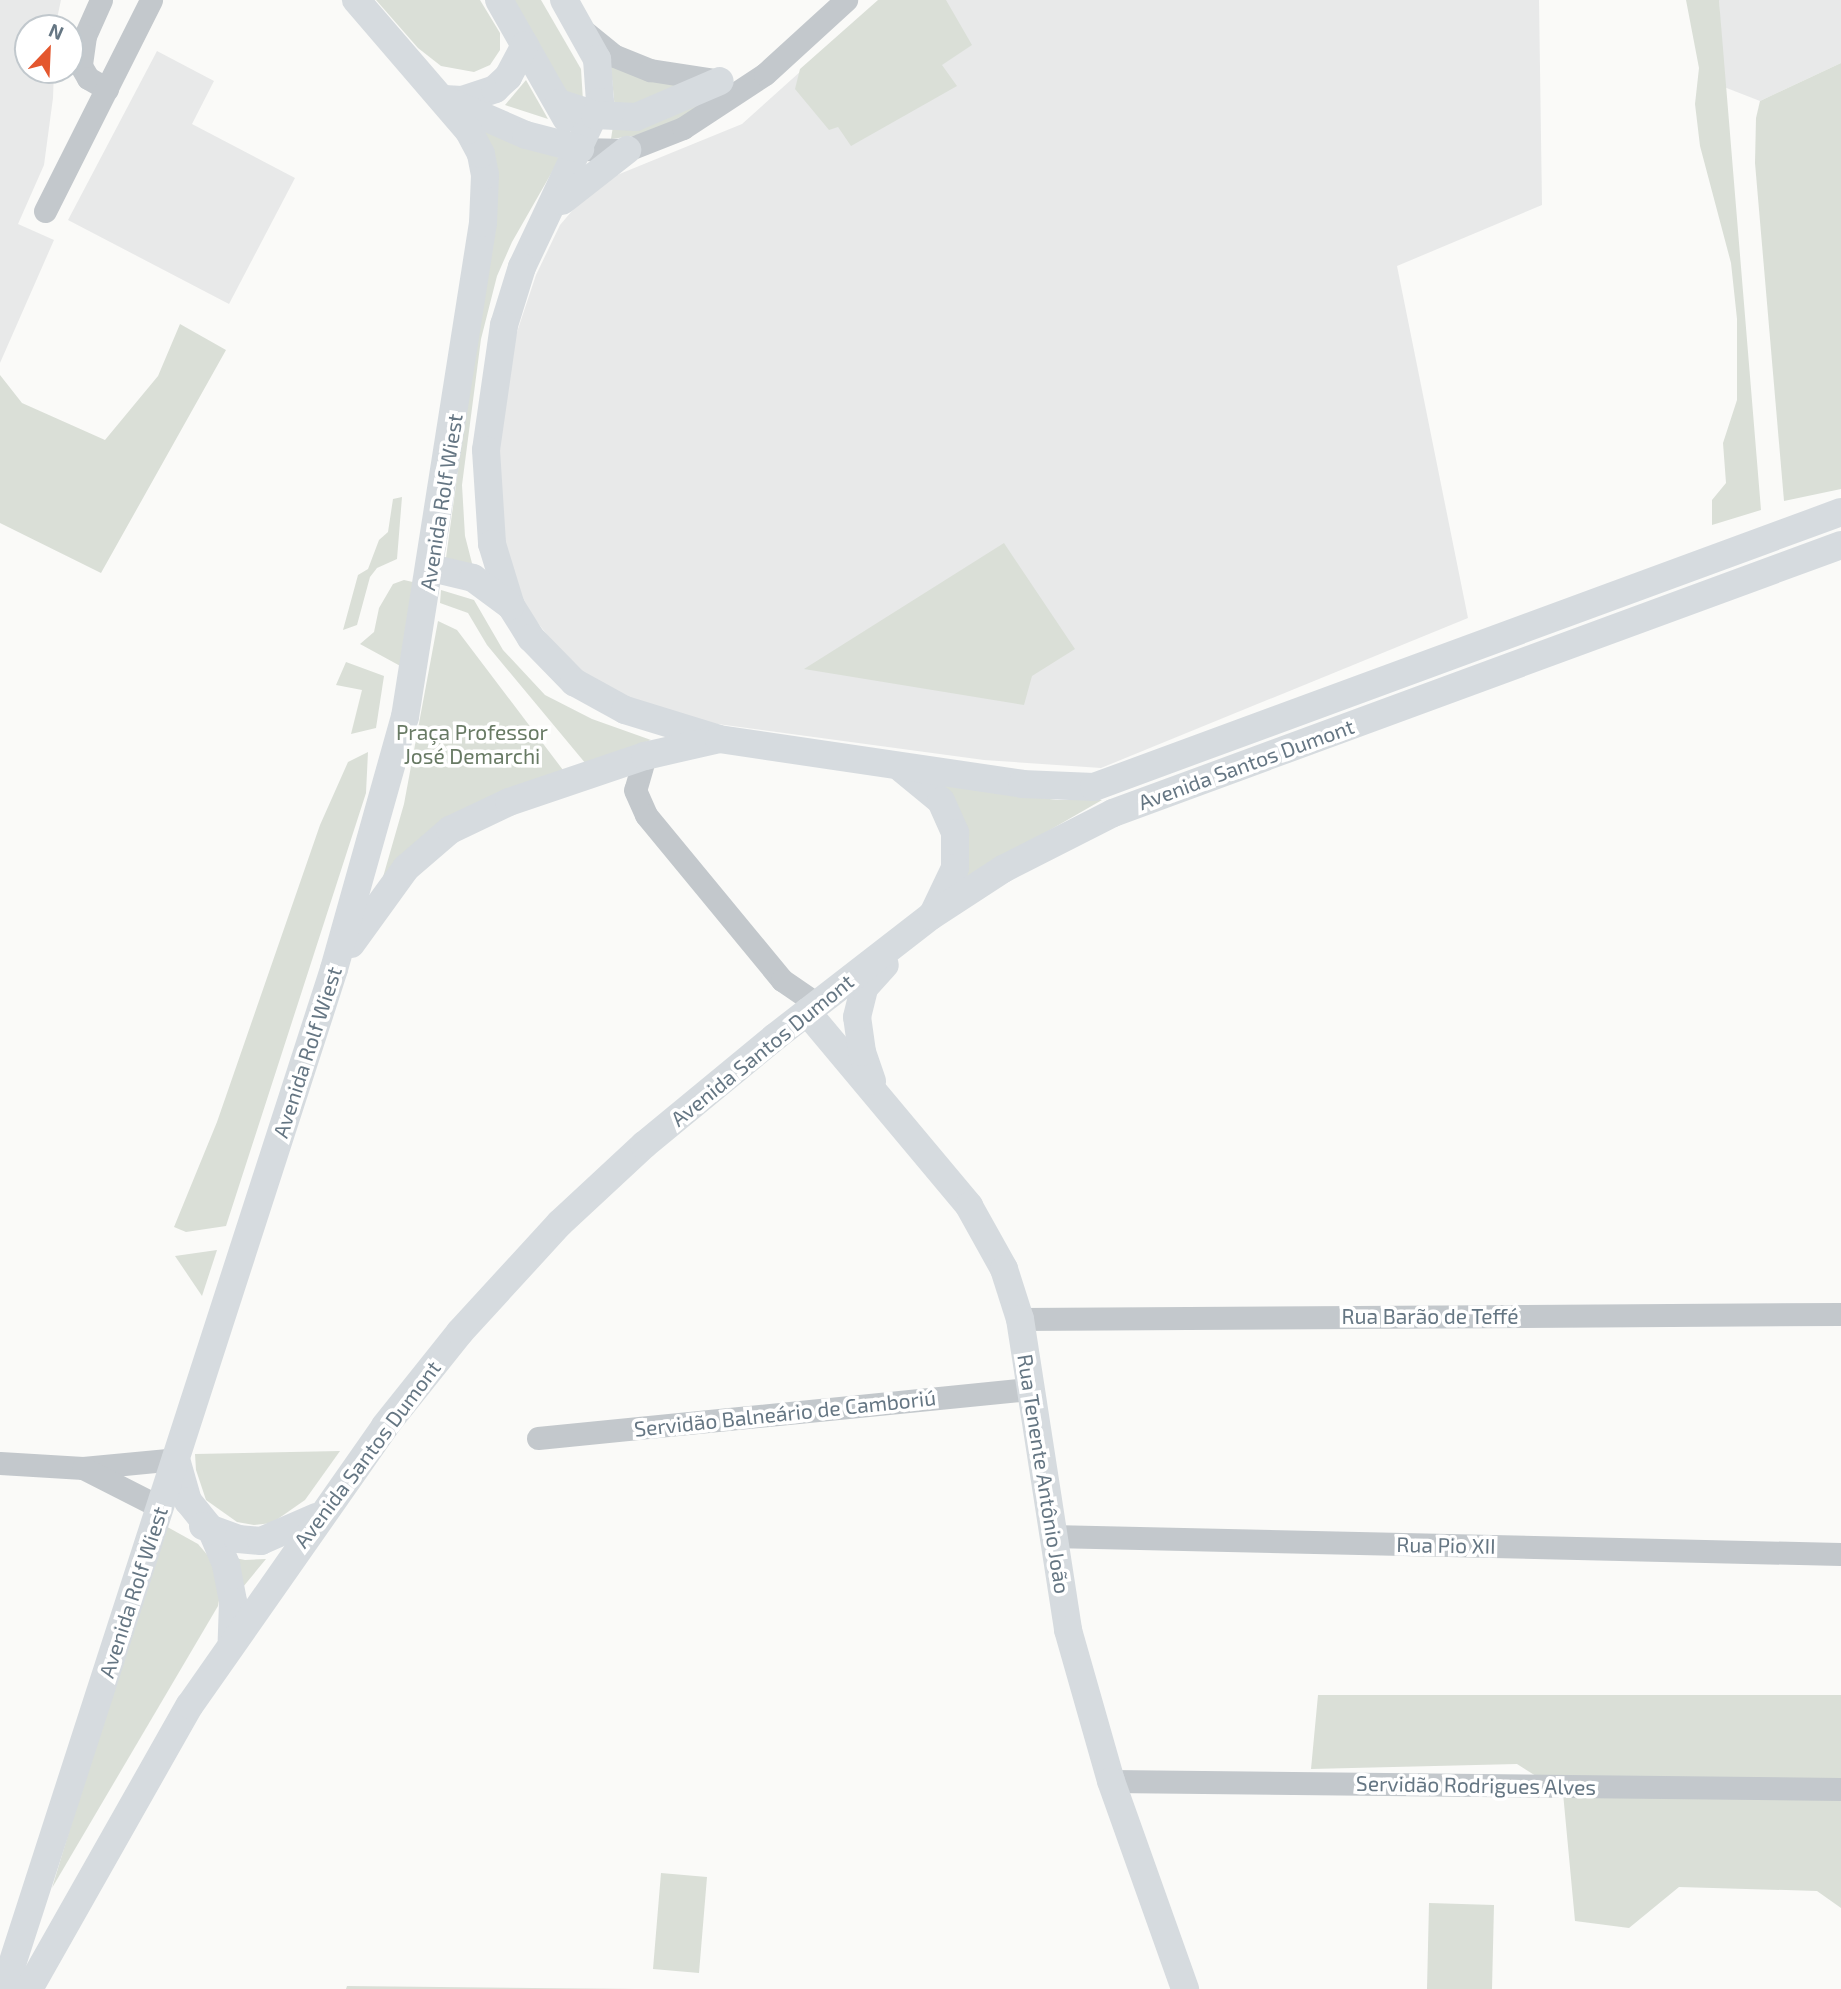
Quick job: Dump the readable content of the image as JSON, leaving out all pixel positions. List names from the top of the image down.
{
  "streets": {
    "main road": ["Avenida Rolf Wiest", "Avenida Santos Dumont", "Rua Tenente Antônio João"],
    "street": [
      "Rua Barão de Teffé",
      "Servidão Balneário de Camboriú",
      "Rua Pio XII",
      "Servidão Rodrigues Alves"
    ]
  },
  "crossings": [
    ["Avenida Santos Dumont", "Rua Tenente Antônio João"],
    ["Rua Barão de Teffé", "Rua Tenente Antônio João"],
    ["Servidão Balneário de Camboriú", "Rua Tenente Antônio João"],
    ["Rua Tenente Antônio João", "Rua Pio XII"],
    ["Rua Tenente Antônio João", "Servidão Rodrigues Alves"]
  ],
  "parks": ["Praça Professor José Demarchi"],
  "north": "top right"
}
